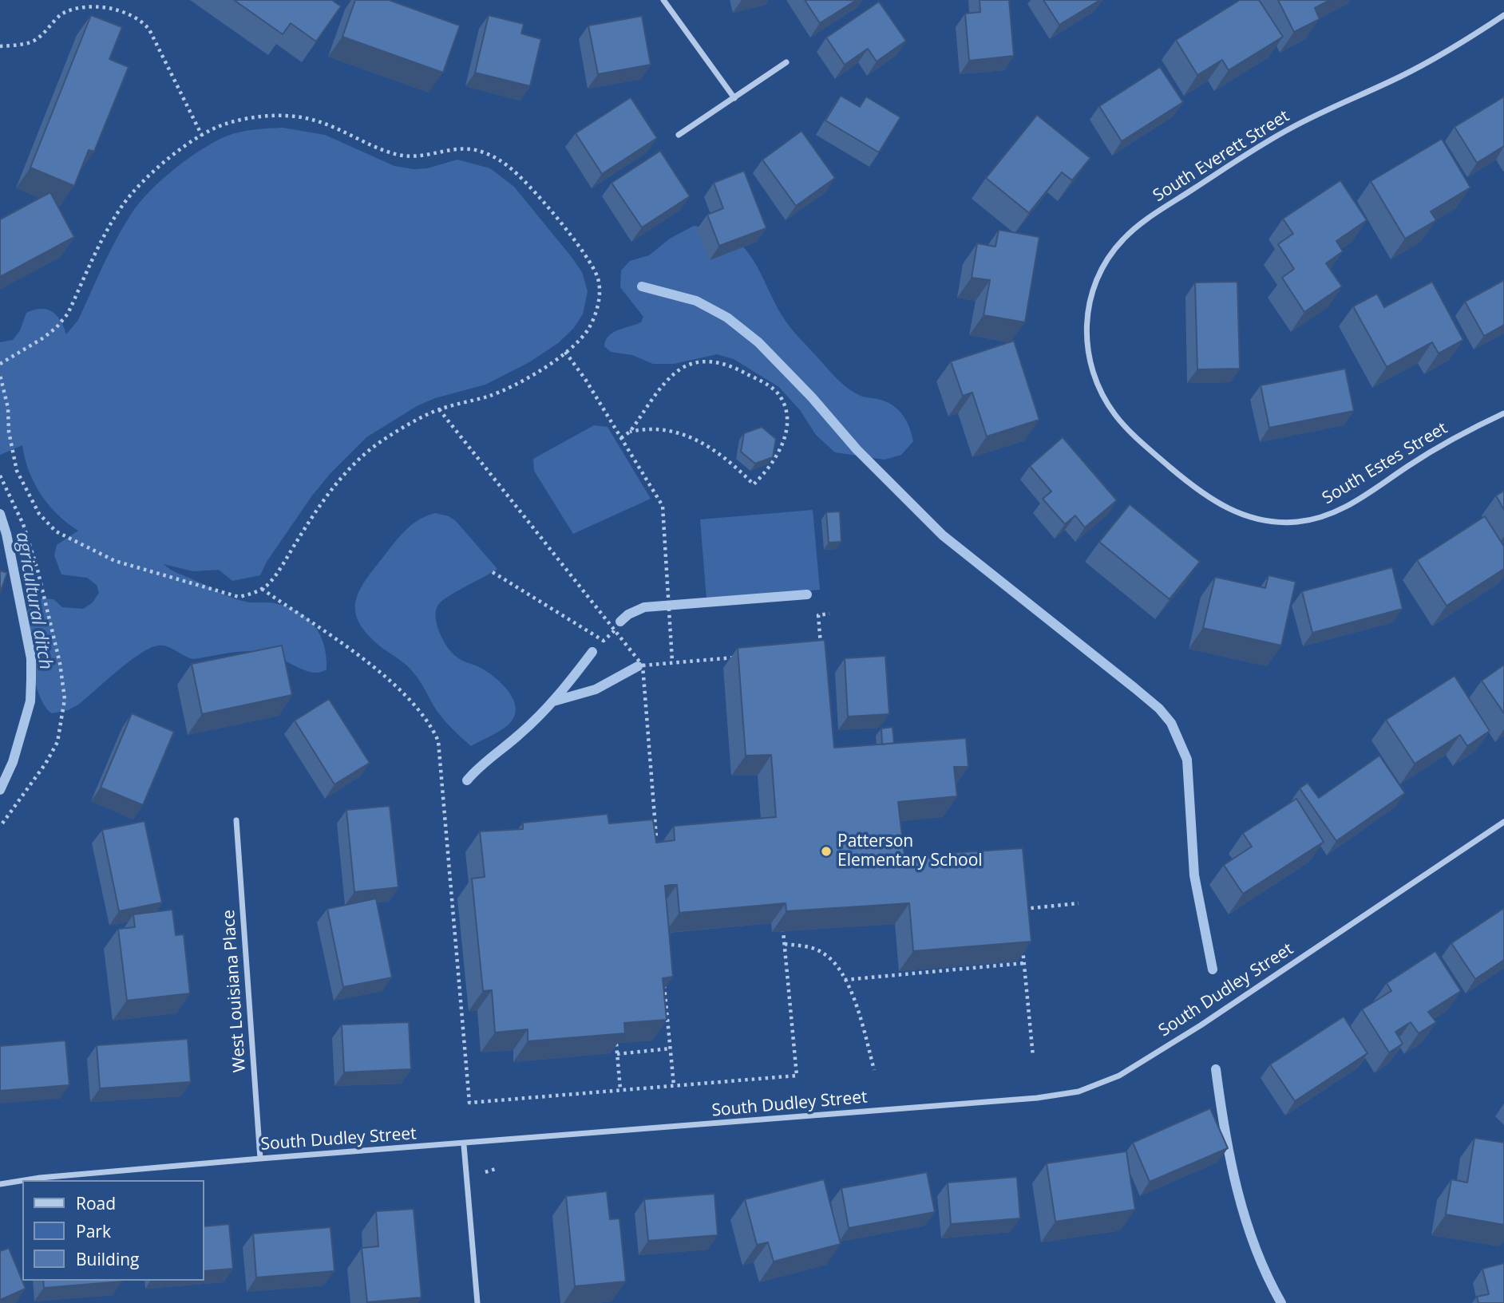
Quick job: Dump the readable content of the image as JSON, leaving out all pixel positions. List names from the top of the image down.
{
  "streets": {
    "street": [
      "South Everett Street",
      "South Estes Street",
      "South Dudley Street",
      "West Louisiana Place"
    ]
  },
  "crossings": [
    ["South Everett Street", "South Estes Street"],
    ["South Dudley Street", "West Louisiana Place"]
  ],
  "water": ["agricultural ditch"],
  "places": ["Patterson Elementary School"],
  "legend": ["Road", "Park", "Building"]
}
